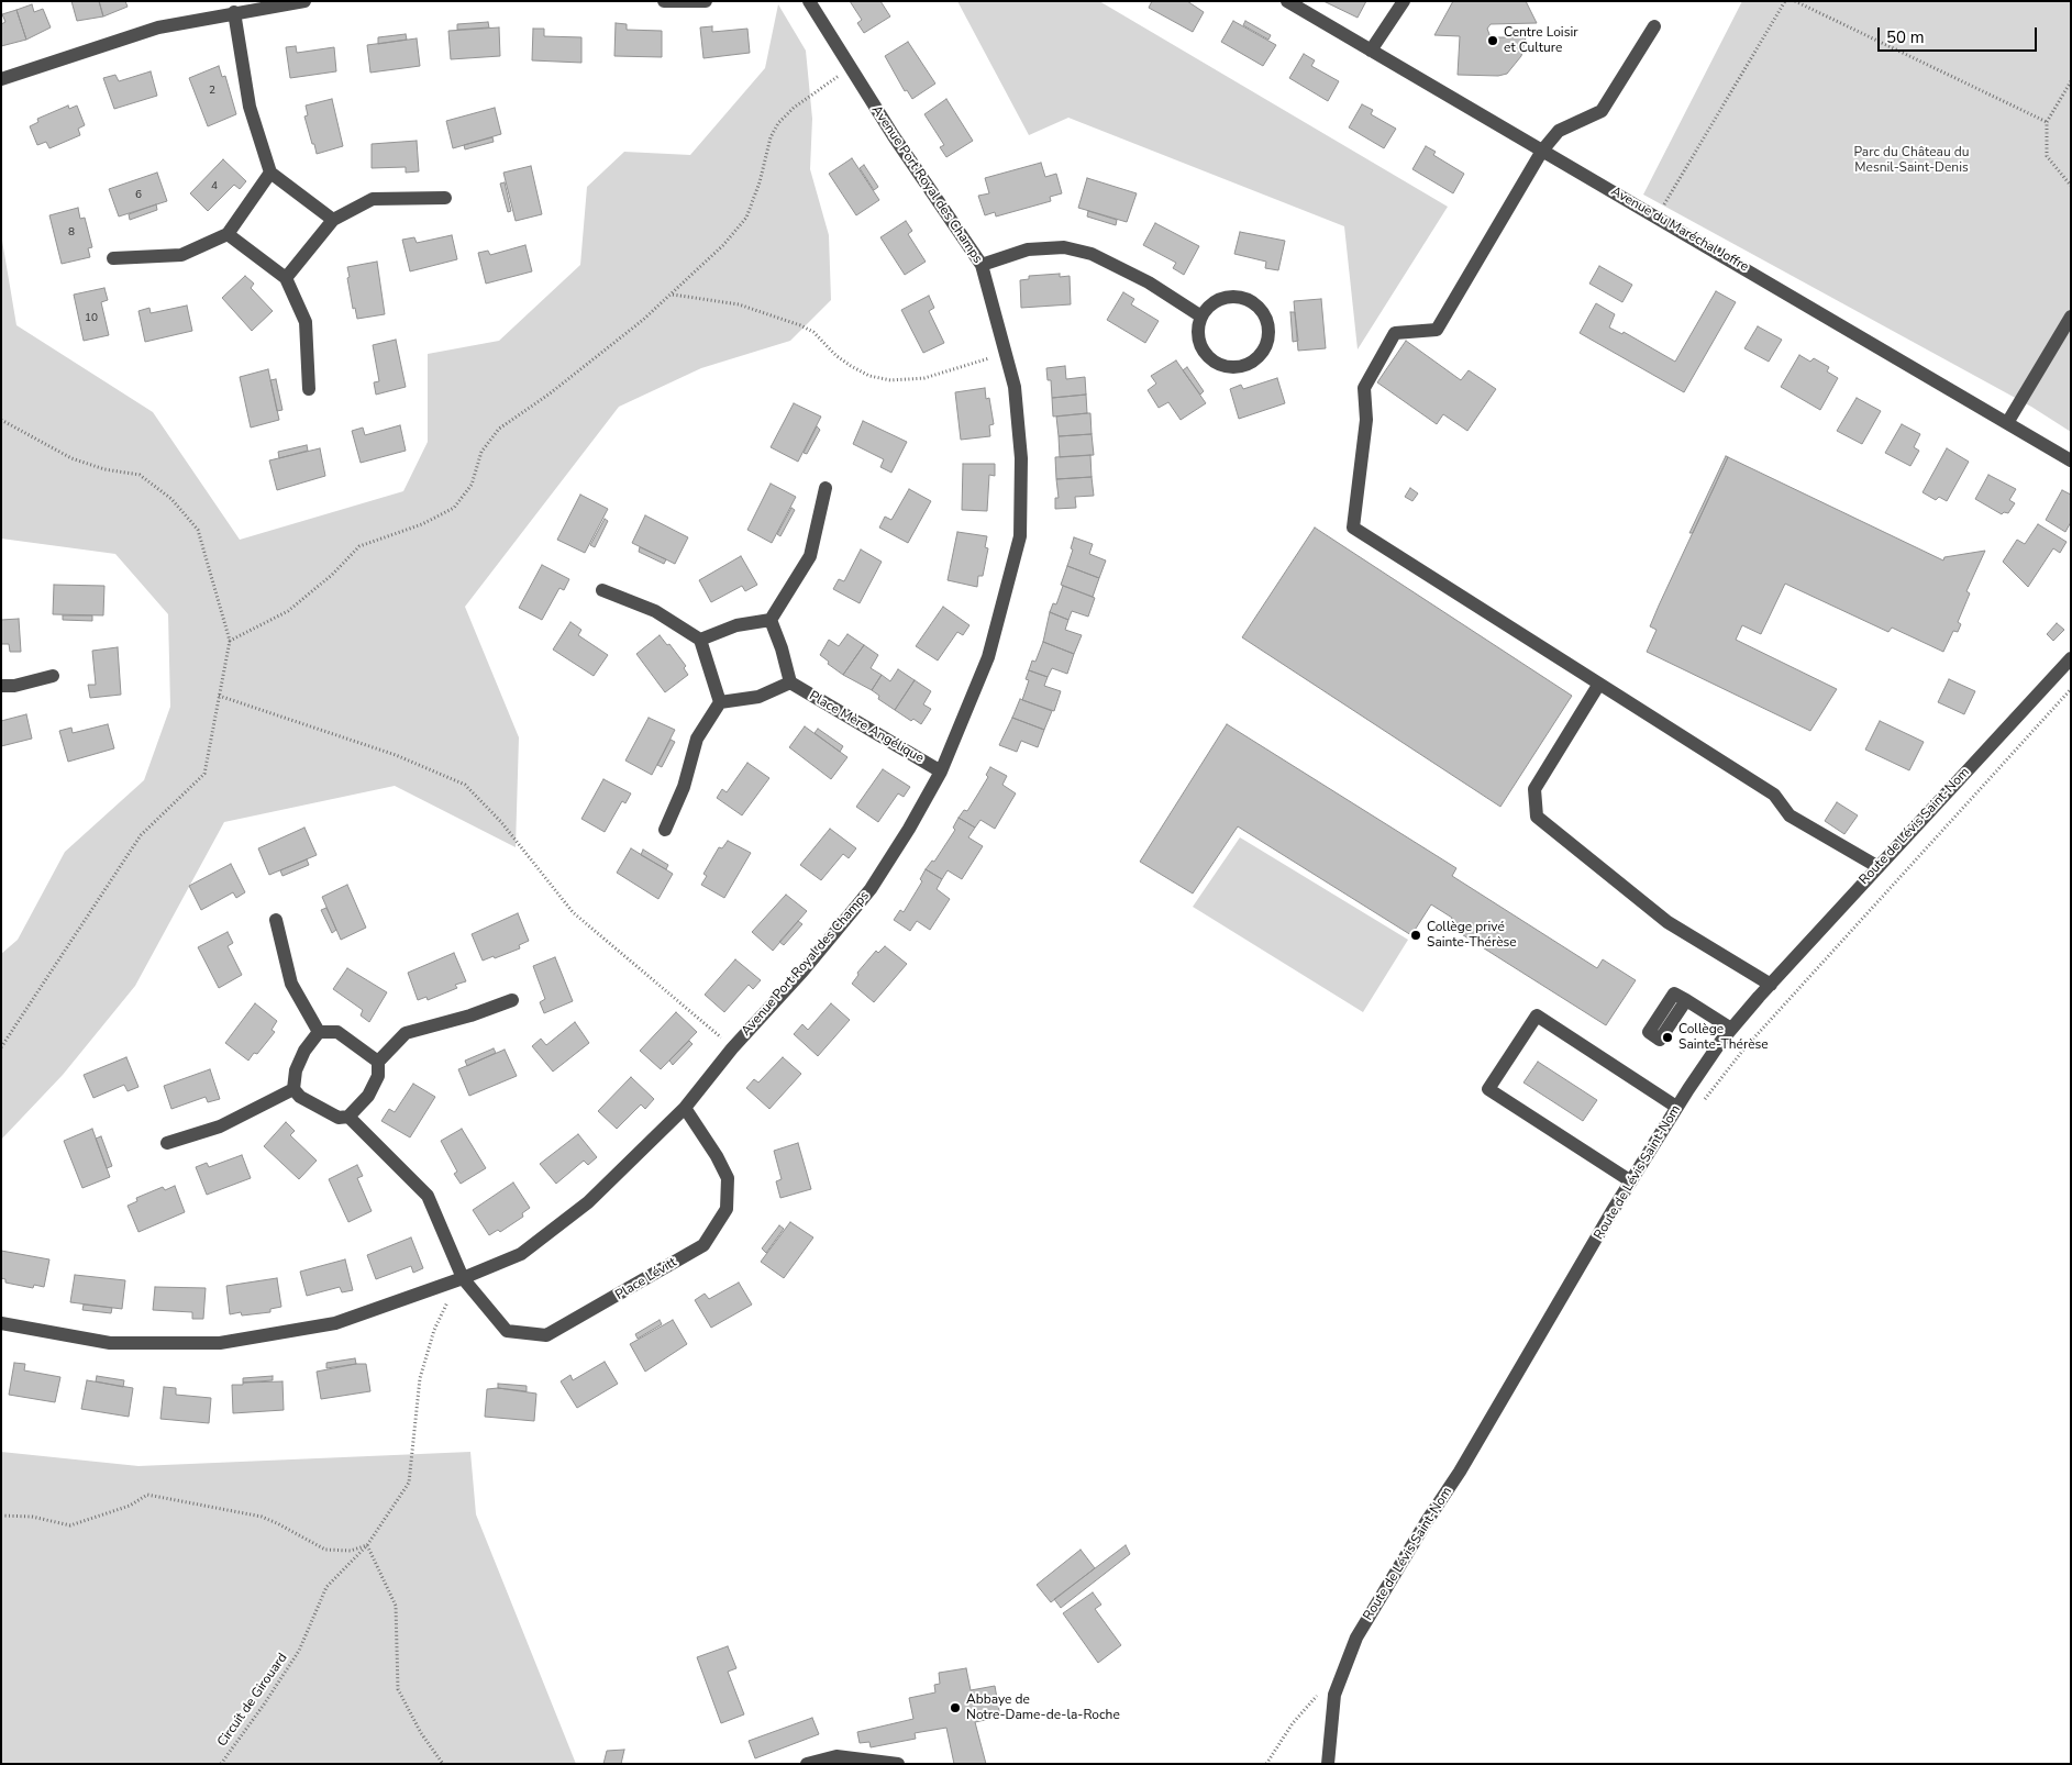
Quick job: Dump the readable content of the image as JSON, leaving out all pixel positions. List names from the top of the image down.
{
  "streets": {
    "street": [
      "Avenue Port Royal des Champs",
      "Avenue du Maréchal Joffre",
      "Place Mère Angélique",
      "Route de Lévis Saint-Nom",
      "Place Lévitt"
    ],
    "path": ["Circuit de Girouard"]
  },
  "crossings": [
    ["Avenue Port Royal des Champs", "Place Mère Angélique"],
    ["Avenue Port Royal des Champs", "Place Lévitt"],
    ["Avenue Port Royal des Champs", "Circuit de Girouard"],
    ["Place Lévitt", "Circuit de Girouard"]
  ],
  "parks": ["Parc du Château du Mesnil-Saint-Denis"],
  "places": [
    "Centre Loisir et Culture",
    "Collège privé Sainte-Thérèse",
    "Collège Sainte-Thérèse",
    "Abbaye de Notre-Dame-de-la-Roche"
  ],
  "house_numbers": [
    "2",
    "4",
    "6",
    "8",
    "10"
  ],
  "scale_bar": "50 m"
}
